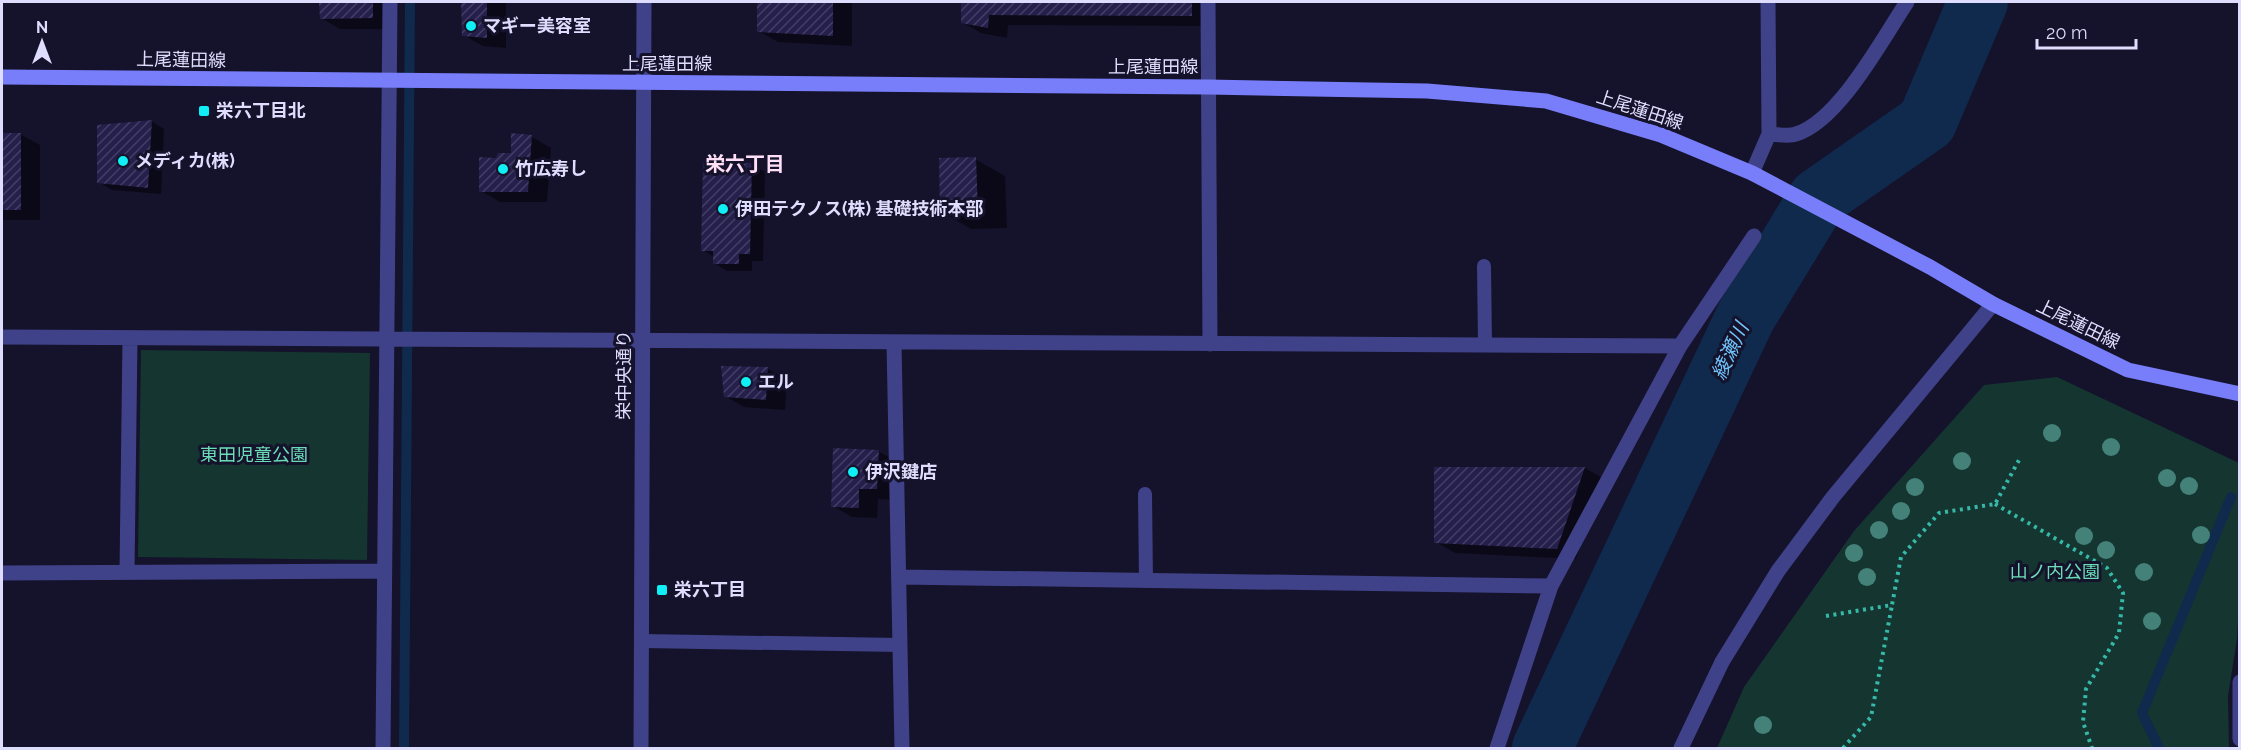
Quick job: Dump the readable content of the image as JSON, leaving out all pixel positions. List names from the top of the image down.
{
  "streets": {
    "main road": ["上尾蓮田線"],
    "street": ["栄中央通り"]
  },
  "crossings": [
    ["上尾蓮田線", "栄中央通り"]
  ],
  "districts": ["栄六丁目"],
  "water": ["綾瀬川"],
  "parks": ["東田児童公園", "山ノ内公園"],
  "places": {
    "other": [
      "マギー美容室",
      "メディカ(株)",
      "竹広寿し",
      "伊田テクノス(株) 基礎技術本部",
      "エル",
      "伊沢鍵店"
    ],
    "transit": ["栄六丁目北", "栄六丁目"]
  },
  "scale_bar": "20 m",
  "north": "top"
}
